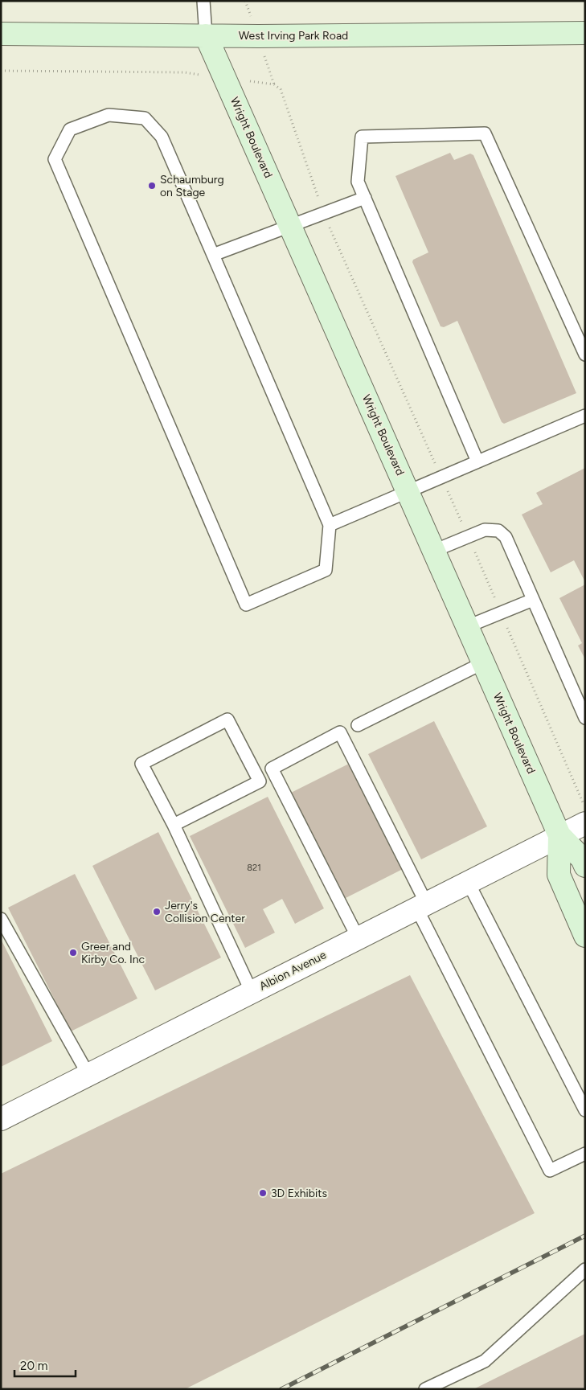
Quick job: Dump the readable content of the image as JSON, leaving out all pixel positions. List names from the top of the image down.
{
  "streets": {
    "street": ["West Irving Park Road", "Wright Boulevard", "Albion Avenue"]
  },
  "crossings": [
    ["West Irving Park Road", "Wright Boulevard"],
    ["Wright Boulevard", "Albion Avenue"]
  ],
  "places": [
    "Schaumburg on Stage",
    "Jerry's Collision Center",
    "Greer and Kirby Co. Inc",
    "3D Exhibits"
  ],
  "house_numbers": ["821"],
  "scale_bar": "20 m"
}
